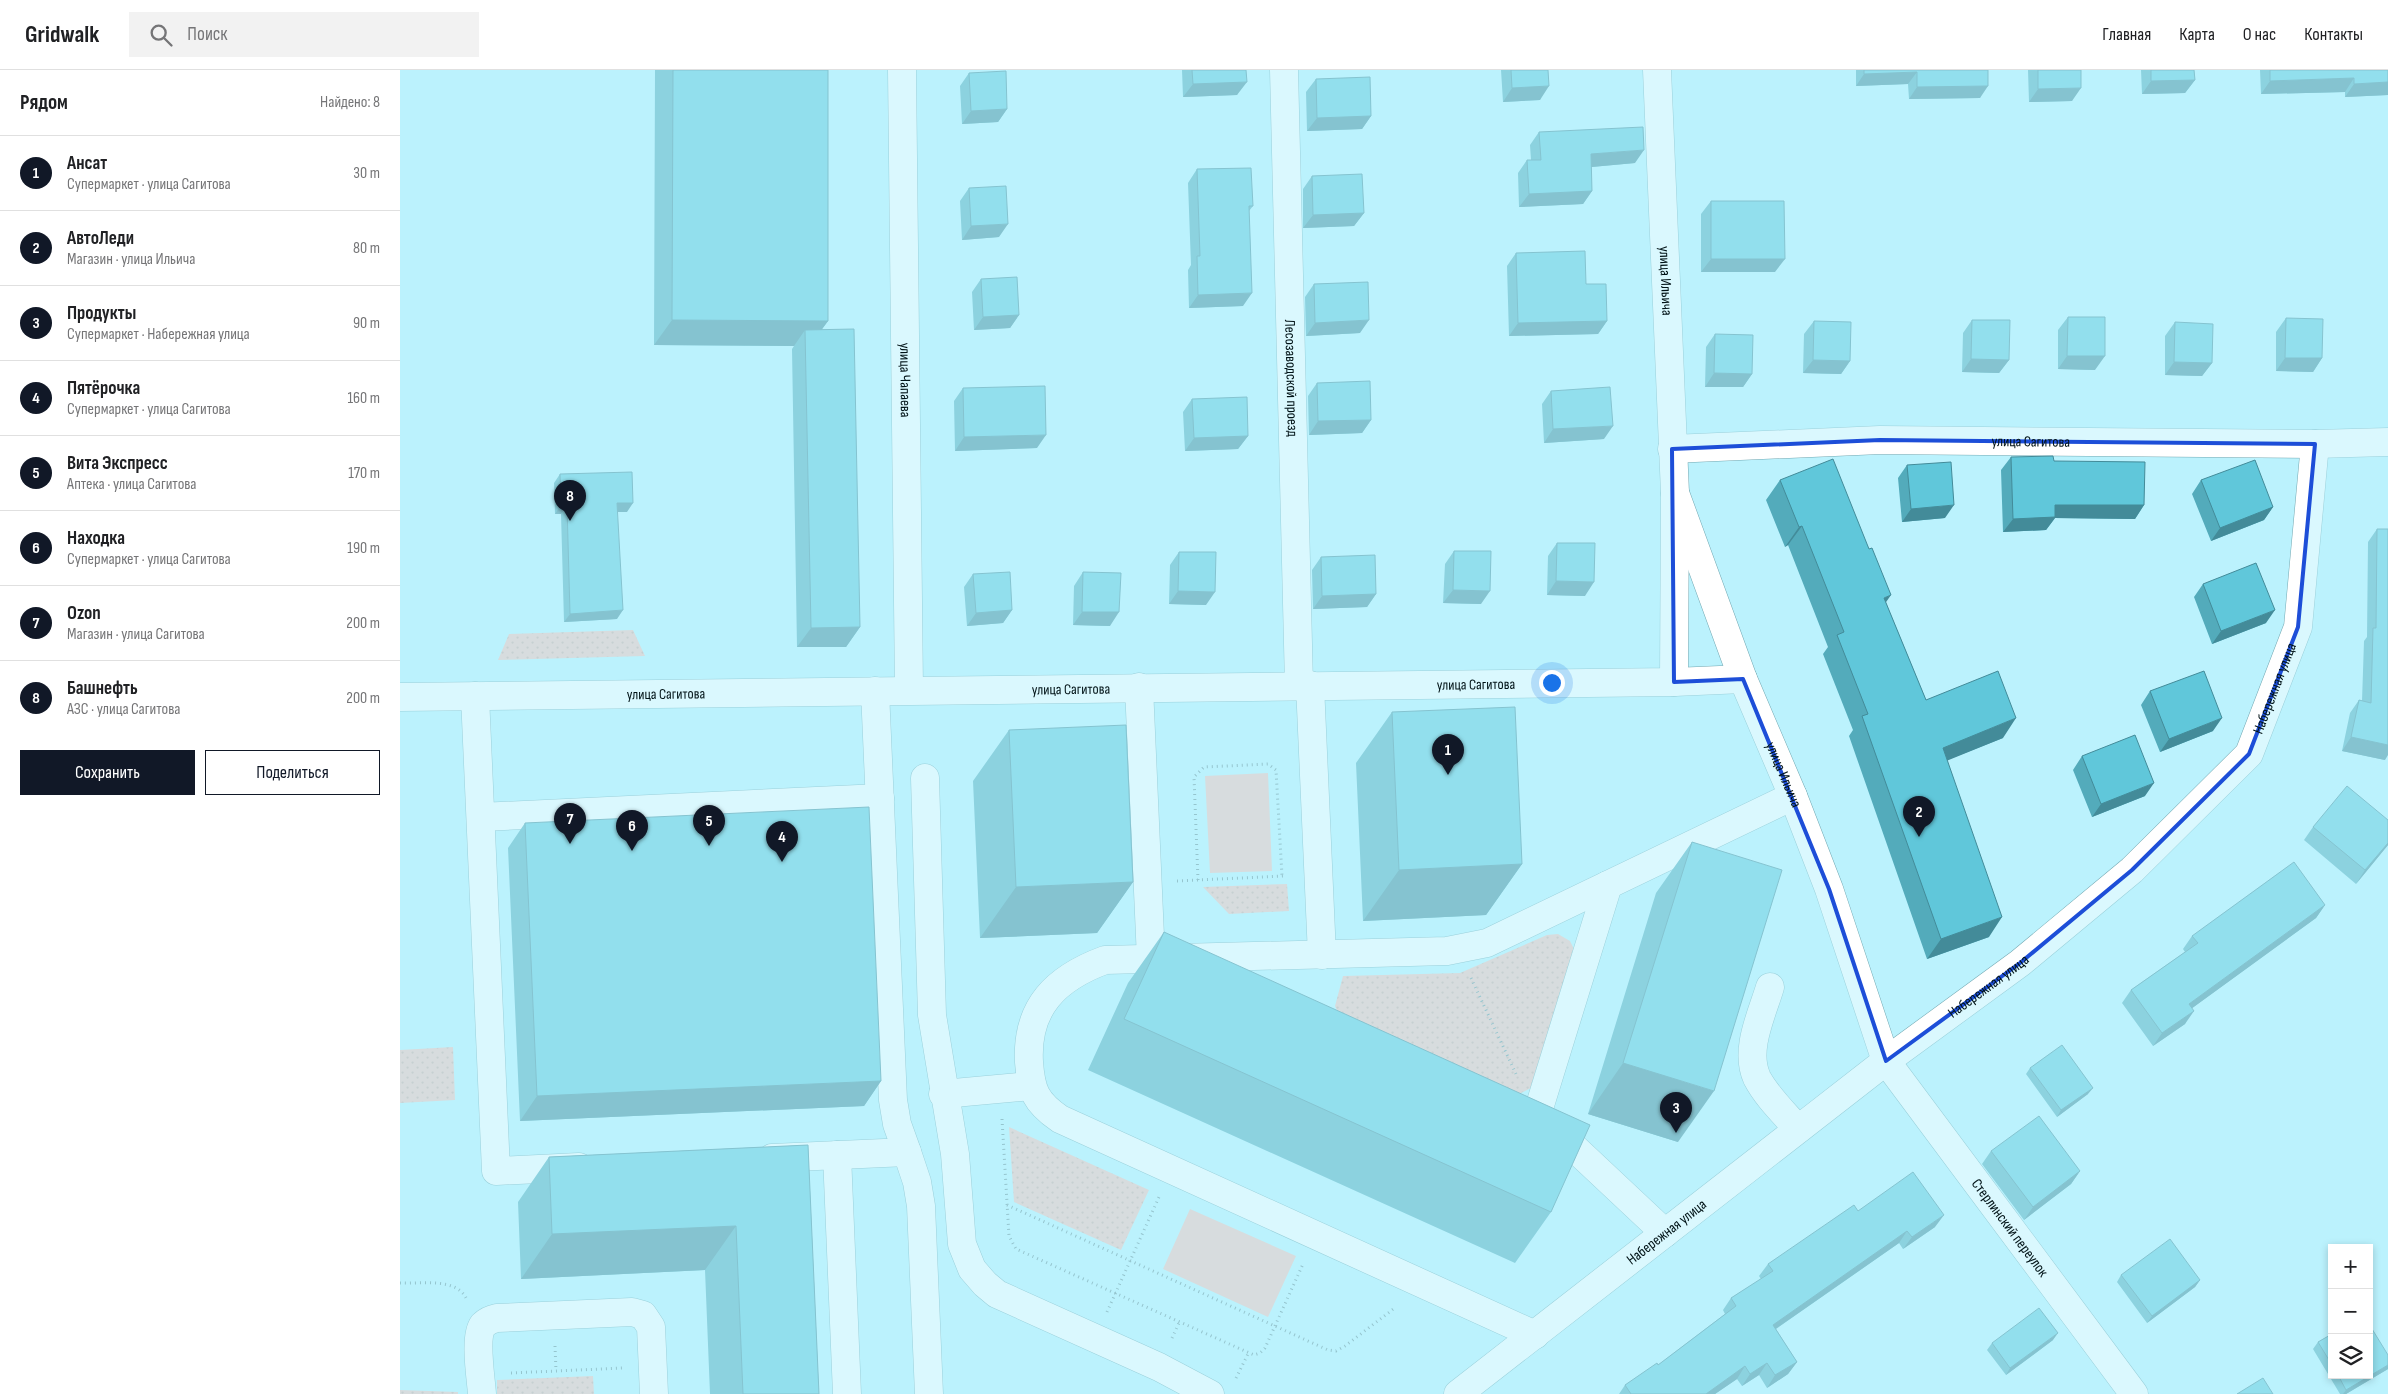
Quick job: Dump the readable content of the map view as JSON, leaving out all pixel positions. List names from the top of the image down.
{
  "streets": {
    "street": [
      "улица Ильича",
      "Лесозаводской проезд",
      "улица Чапаева",
      "улица Сагитова",
      "Набережная улица",
      "Стерлинский переулок"
    ]
  },
  "crossings": [
    ["улица Ильича", "улица Сагитова"],
    ["улица Ильича", "Набережная улица"],
    ["улица Ильича", "Стерлинский переулок"],
    ["Лесозаводской проезд", "улица Сагитова"],
    ["улица Чапаева", "улица Сагитова"],
    ["улица Сагитова", "Набережная улица"],
    ["Набережная улица", "Стерлинский переулок"]
  ],
  "page": {
    "header": "Gridwalk",
    "search": "Поиск",
    "nav": [
      "Главная",
      "Карта",
      "О нас",
      "Контакты"
    ],
    "heading": ["Рядом", "Найдено: 8"],
    "list": [
      {
        "mark": "1",
        "name": "Ансат",
        "note": "Супермаркет · улица Сагитова",
        "value": "30 m"
      },
      {
        "mark": "2",
        "name": "АвтоЛеди",
        "note": "Магазин · улица Ильича",
        "value": "80 m"
      },
      {
        "mark": "3",
        "name": "Продукты",
        "note": "Супермаркет · Набережная улица",
        "value": "90 m"
      },
      {
        "mark": "4",
        "name": "Пятёрочка",
        "note": "Супермаркет · улица Сагитова",
        "value": "160 m"
      },
      {
        "mark": "5",
        "name": "Вита Экспресс",
        "note": "Аптека · улица Сагитова",
        "value": "170 m"
      },
      {
        "mark": "6",
        "name": "Находка",
        "note": "Супермаркет · улица Сагитова",
        "value": "190 m"
      },
      {
        "mark": "7",
        "name": "Ozon",
        "note": "Магазин · улица Сагитова",
        "value": "200 m"
      },
      {
        "mark": "8",
        "name": "Башнефть",
        "note": "АЗС · улица Сагитова",
        "value": "200 m"
      }
    ],
    "pins": [
      "8",
      "1",
      "2",
      "7",
      "5",
      "6",
      "4",
      "3"
    ],
    "buttons": ["Сохранить", "Поделиться"],
    "map_buttons": ["+", "−"]
  }
}
